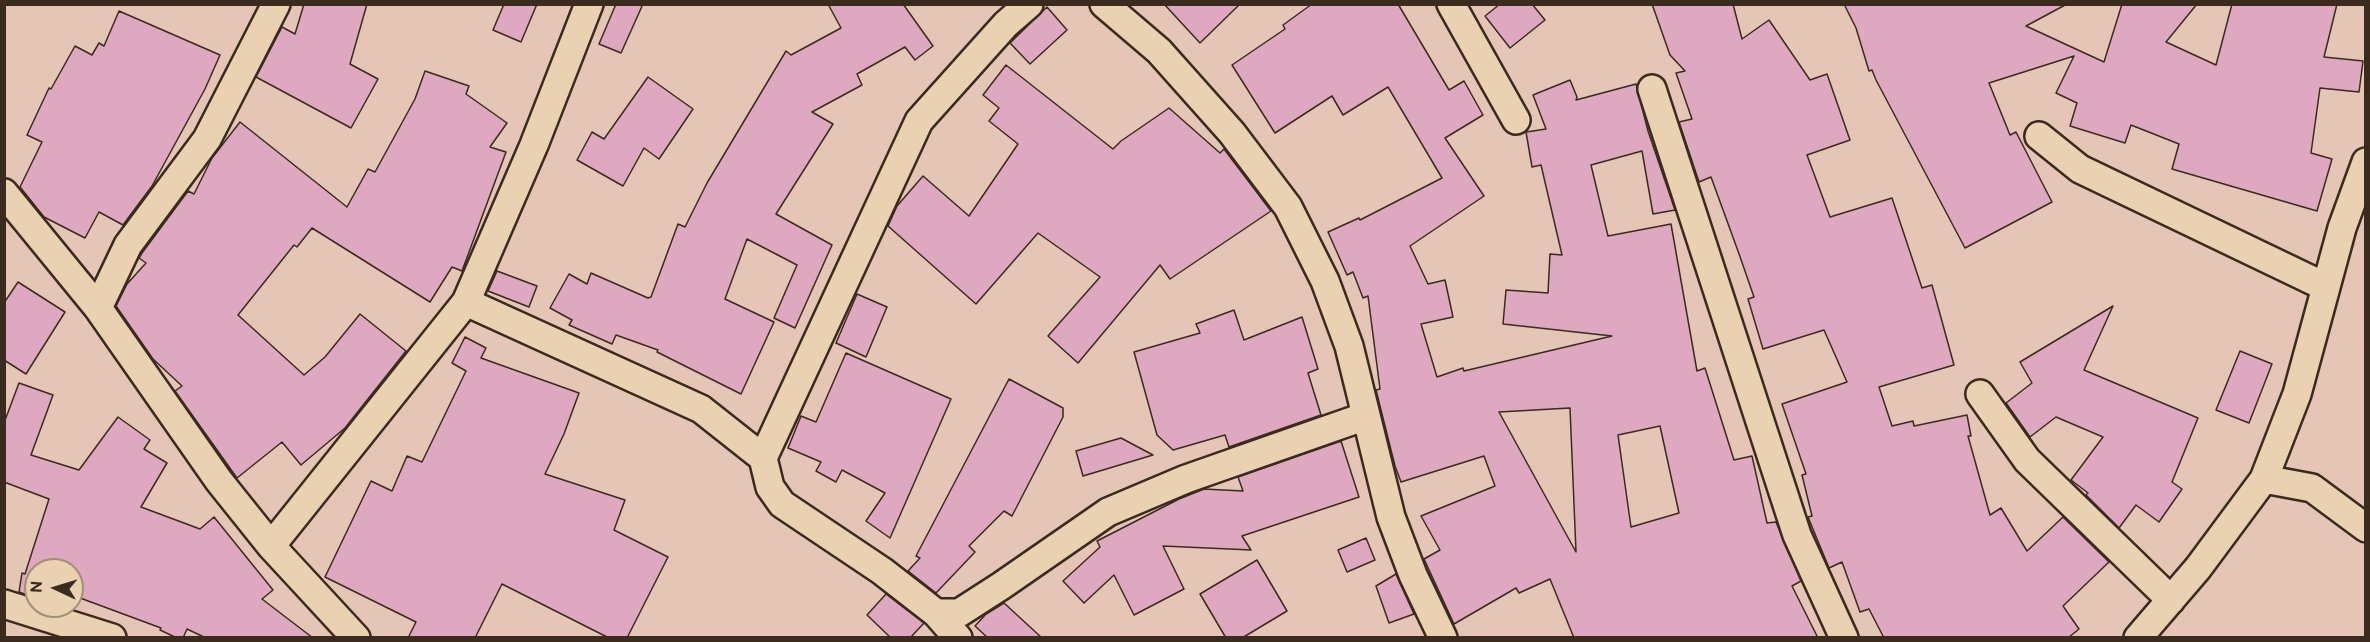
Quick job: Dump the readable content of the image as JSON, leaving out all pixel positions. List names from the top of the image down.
{
  "north": "left"
}
